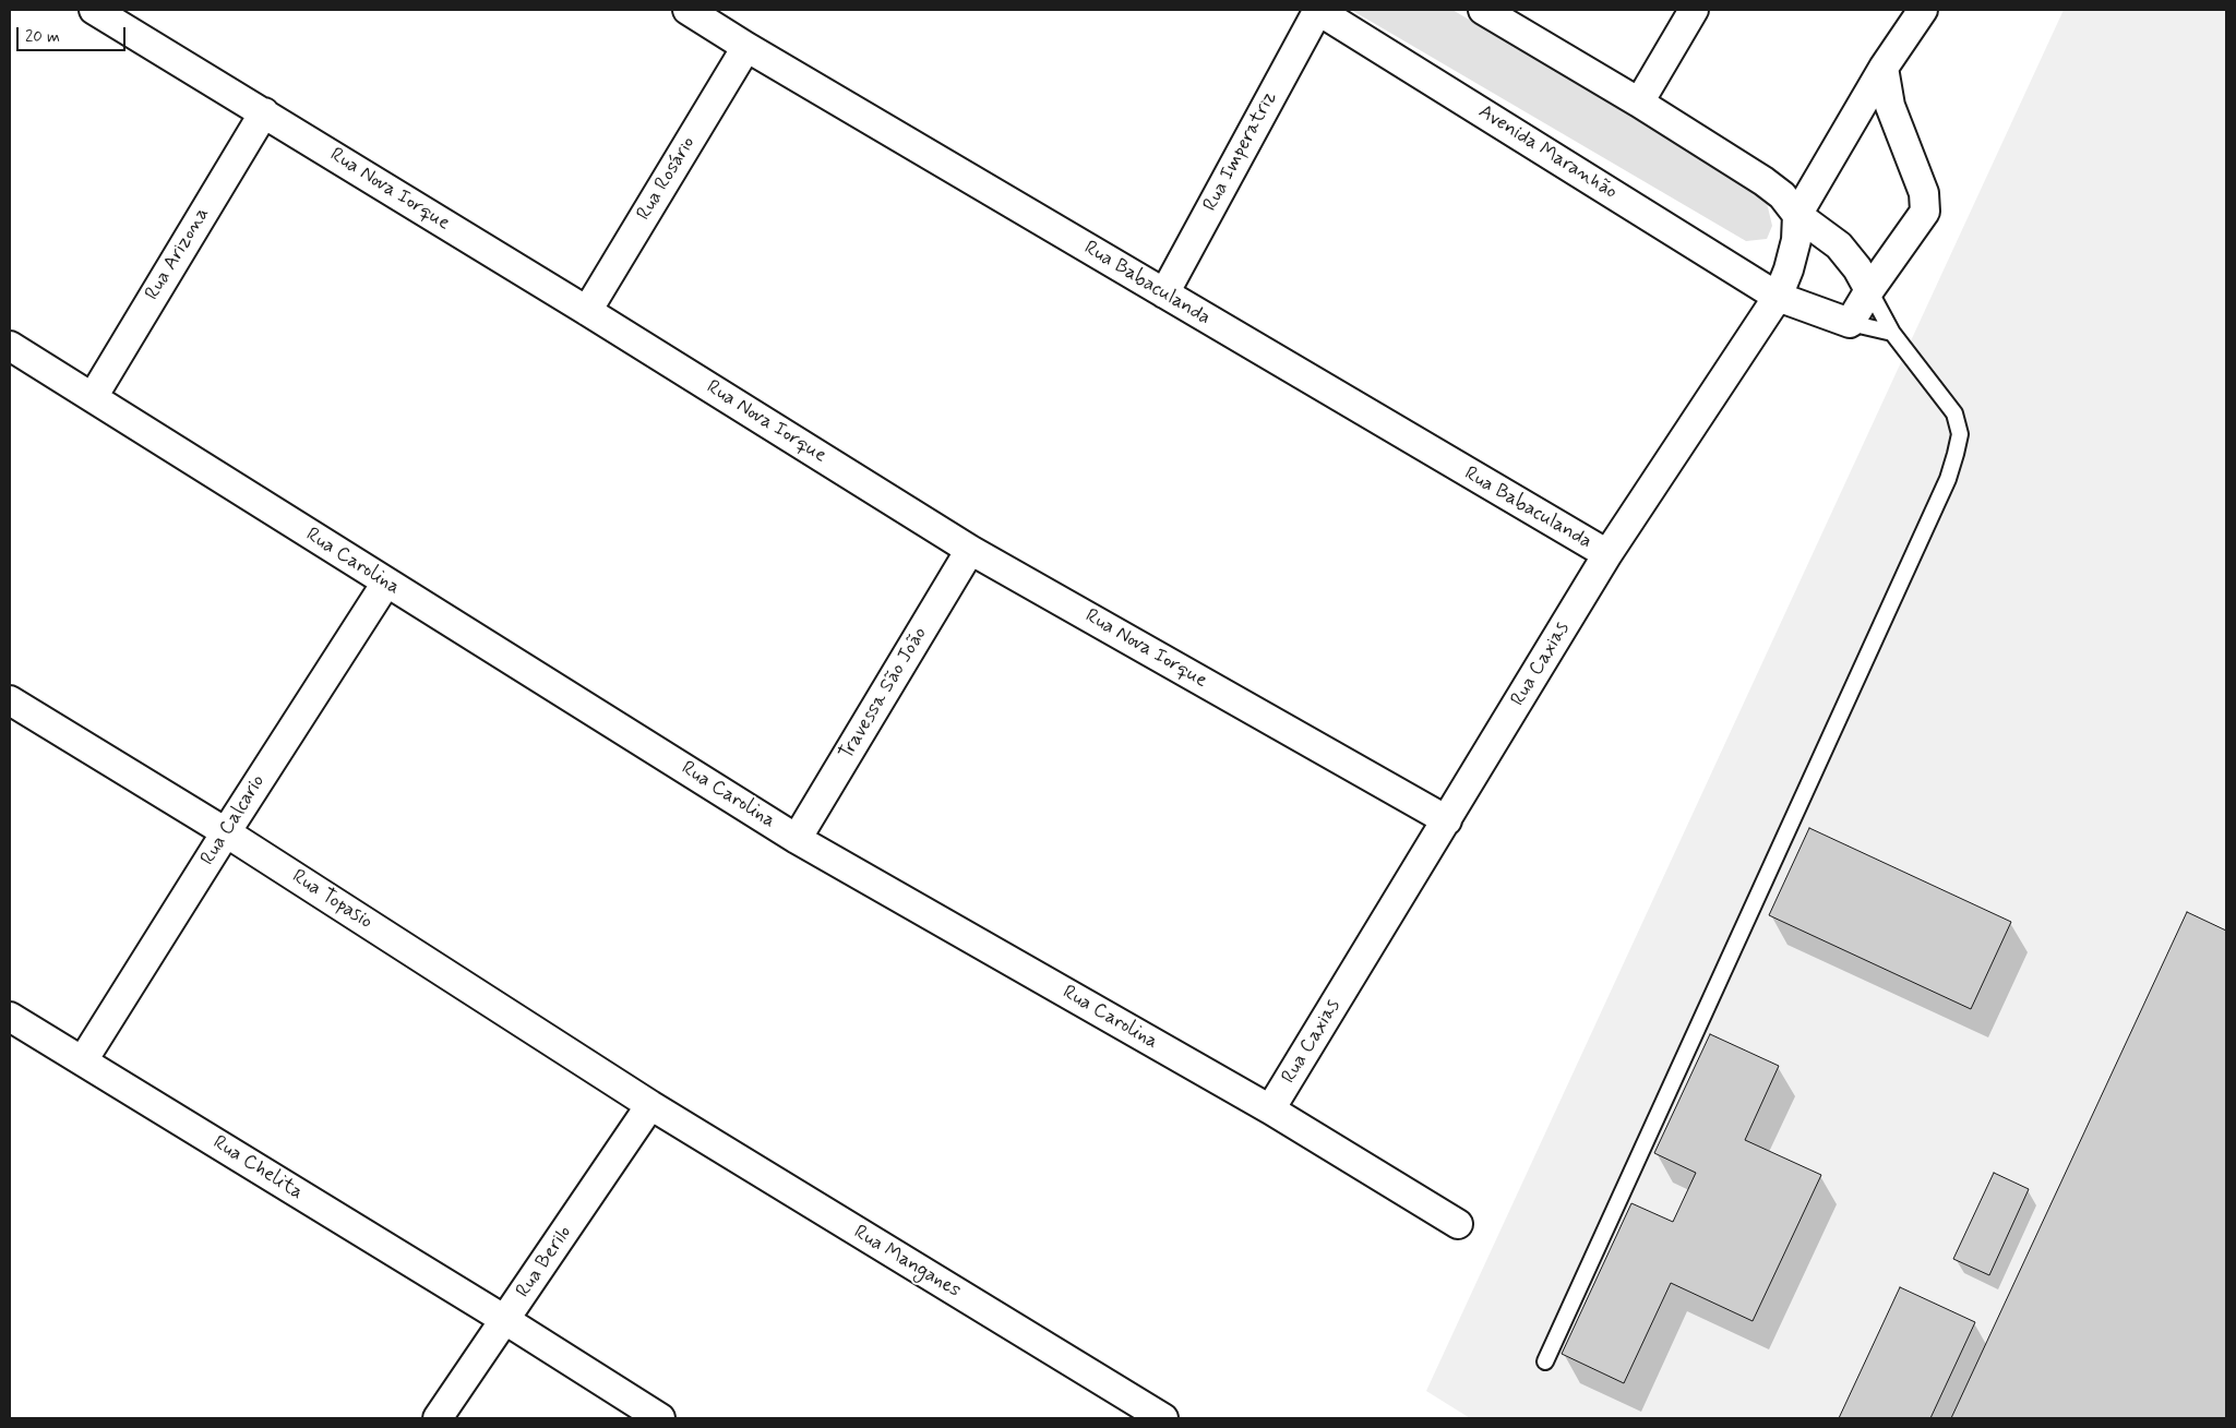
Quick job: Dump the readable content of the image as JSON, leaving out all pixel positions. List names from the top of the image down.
{
  "streets": {
    "street": [
      "Rua Imperatriz",
      "Avenida Maranhão",
      "Rua Rosário",
      "Rua Nova Iorque",
      "Rua Arizona",
      "Rua Babaculanda",
      "Rua Carolina",
      "Rua Caxias",
      "Travessa São João",
      "Rua Calcario",
      "Rua Topasio",
      "Rua Chelita",
      "Rua Berilo",
      "Rua Manganes"
    ]
  },
  "crossings": [
    ["Rua Imperatriz", "Avenida Maranhão"],
    ["Rua Imperatriz", "Rua Babaculanda"],
    ["Avenida Maranhão", "Rua Caxias"],
    ["Rua Rosário", "Rua Nova Iorque"],
    ["Rua Rosário", "Rua Babaculanda"],
    ["Rua Nova Iorque", "Rua Arizona"],
    ["Rua Nova Iorque", "Rua Caxias"],
    ["Rua Nova Iorque", "Travessa São João"],
    ["Rua Arizona", "Rua Carolina"],
    ["Rua Babaculanda", "Rua Caxias"],
    ["Rua Carolina", "Rua Caxias"],
    ["Rua Carolina", "Travessa São João"],
    ["Rua Carolina", "Rua Calcario"],
    ["Rua Calcario", "Rua Topasio"],
    ["Rua Calcario", "Rua Chelita"],
    ["Rua Topasio", "Rua Berilo"],
    ["Rua Topasio", "Rua Manganes"],
    ["Rua Chelita", "Rua Berilo"],
    ["Rua Berilo", "Rua Manganes"]
  ],
  "scale_bar": "20 m"
}
